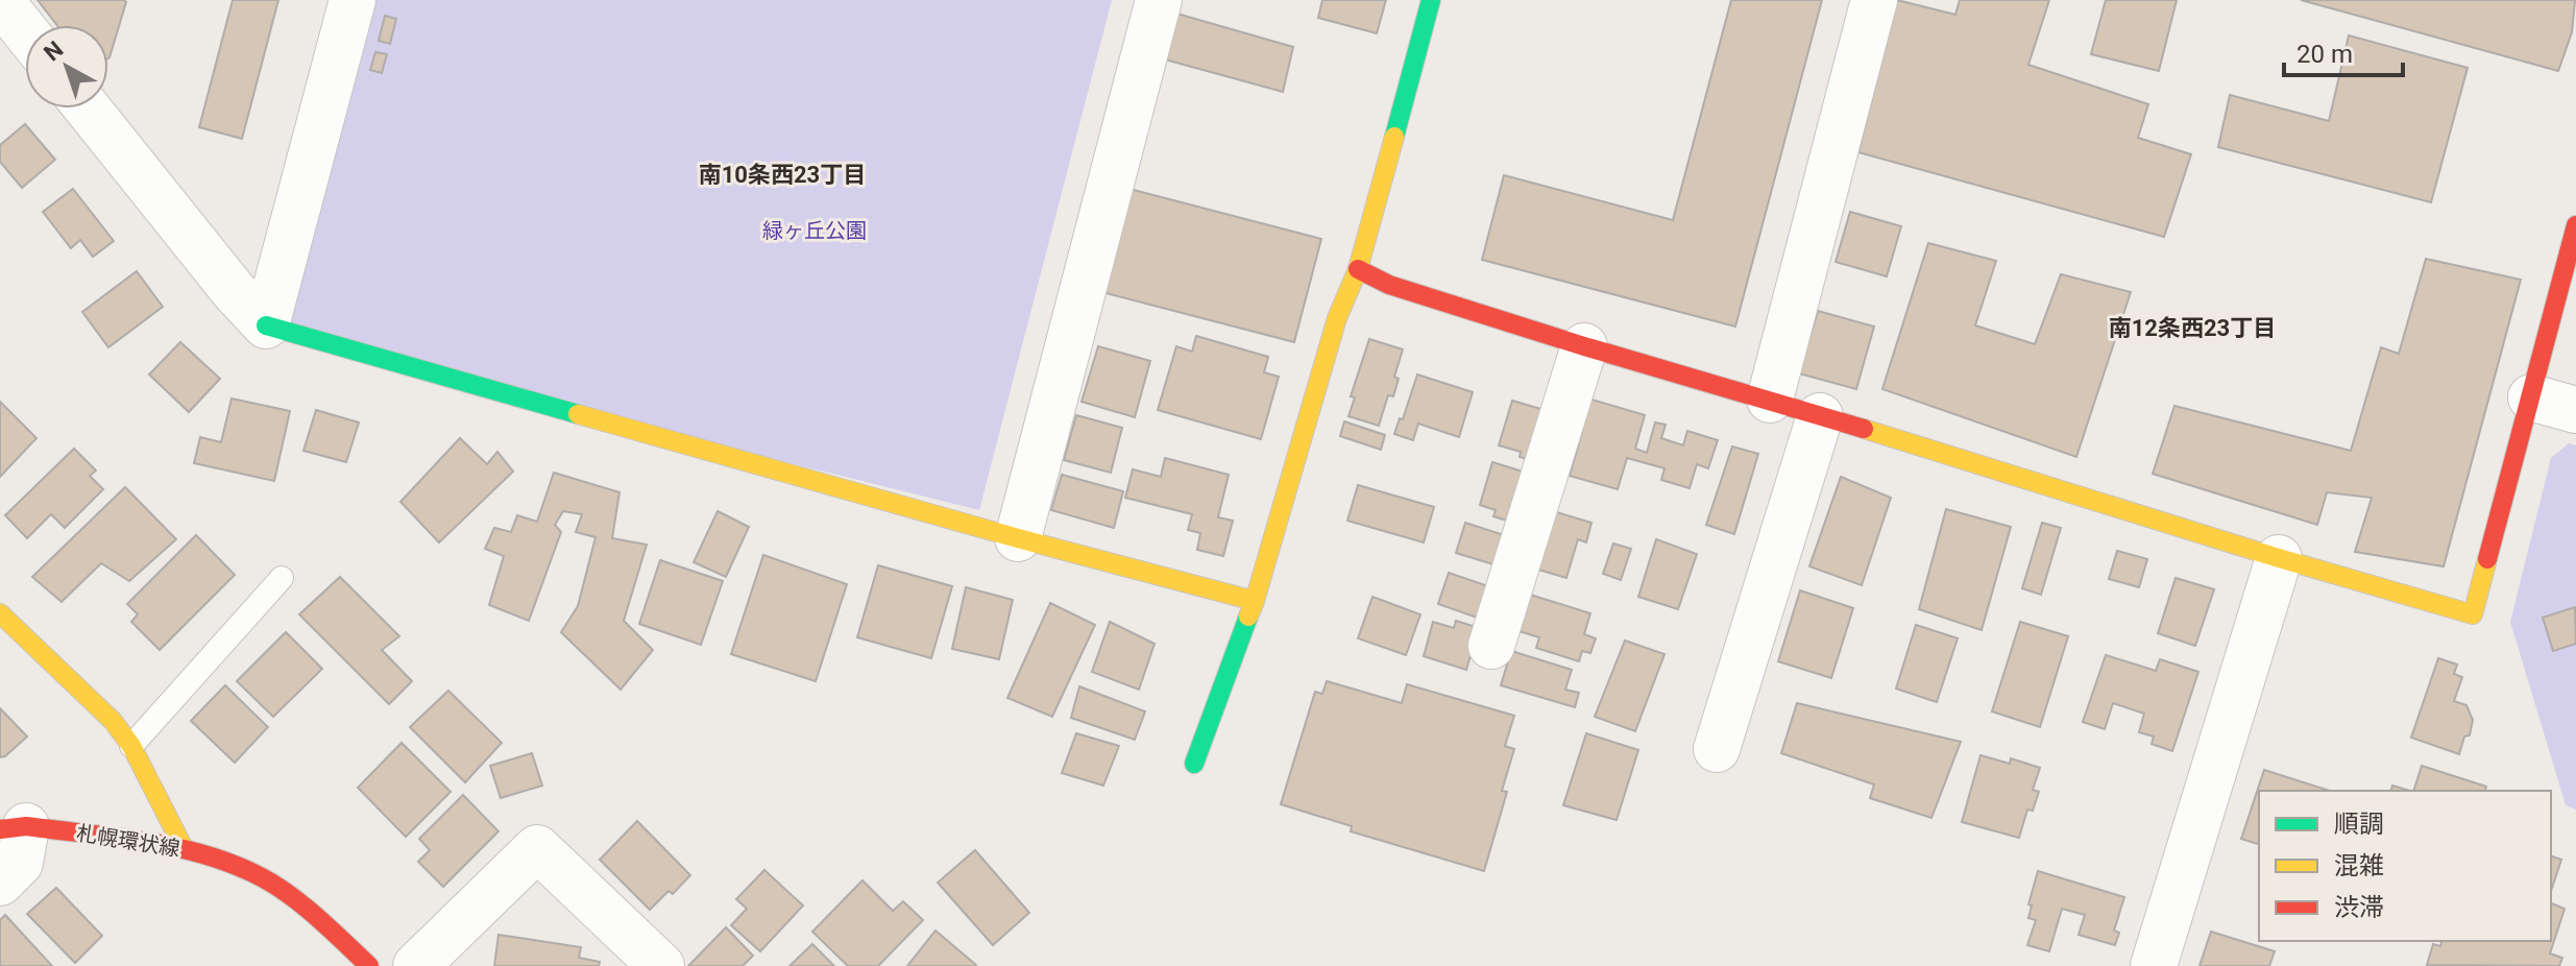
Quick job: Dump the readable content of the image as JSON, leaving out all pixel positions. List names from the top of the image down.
{
  "streets": {
    "street": ["札幌環状線"]
  },
  "districts": ["南10条西23丁目", "南12条西23丁目"],
  "parks": ["緑ヶ丘公園"],
  "legend": ["順調", "混雑", "渋滞"],
  "scale_bar": "20 m",
  "north": "top left"
}
